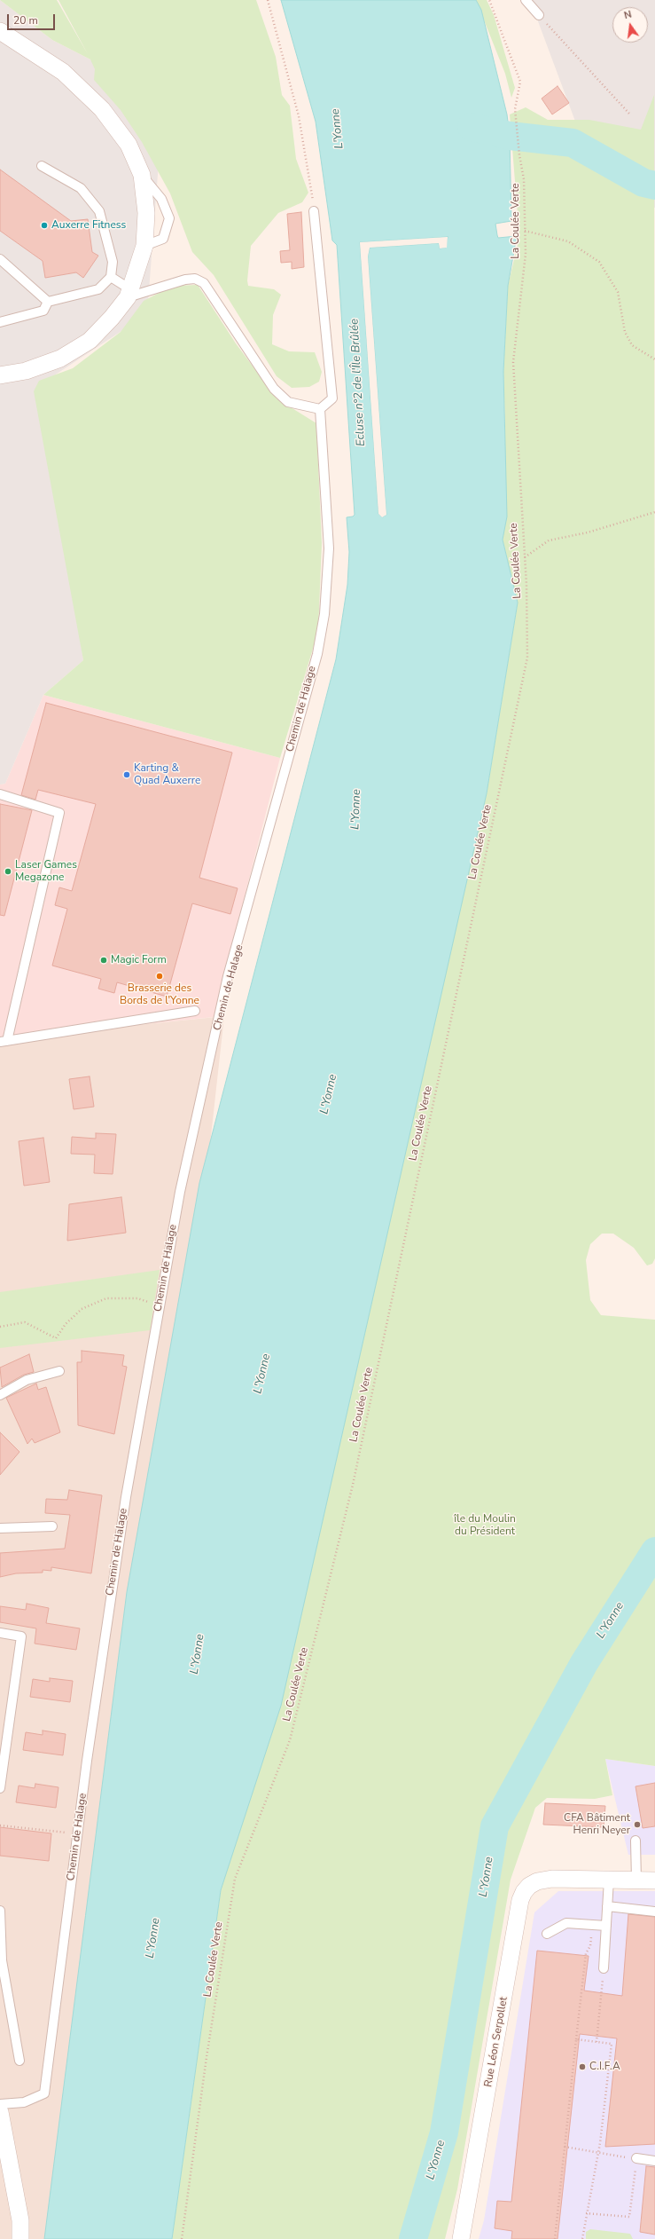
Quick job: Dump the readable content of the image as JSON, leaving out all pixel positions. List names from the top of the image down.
{
  "streets": {
    "street": ["Rue Léon Serpollet"],
    "path": ["La Coulée Verte"]
  },
  "water": ["L'Yonne", "Ecluse n°2 de l'Île Brûlée"],
  "parks": ["île du Moulin du Président"],
  "places": [
    "Auxerre Fitness",
    "Karting & Quad Auxerre",
    "Laser Games Megazone",
    "Magic Form",
    "Brasserie des Bords de l'Yonne",
    "CFA Bâtiment Henri Neyer",
    "C.I.F.A"
  ],
  "scale_bar": "20 m",
  "north": "top"
}
